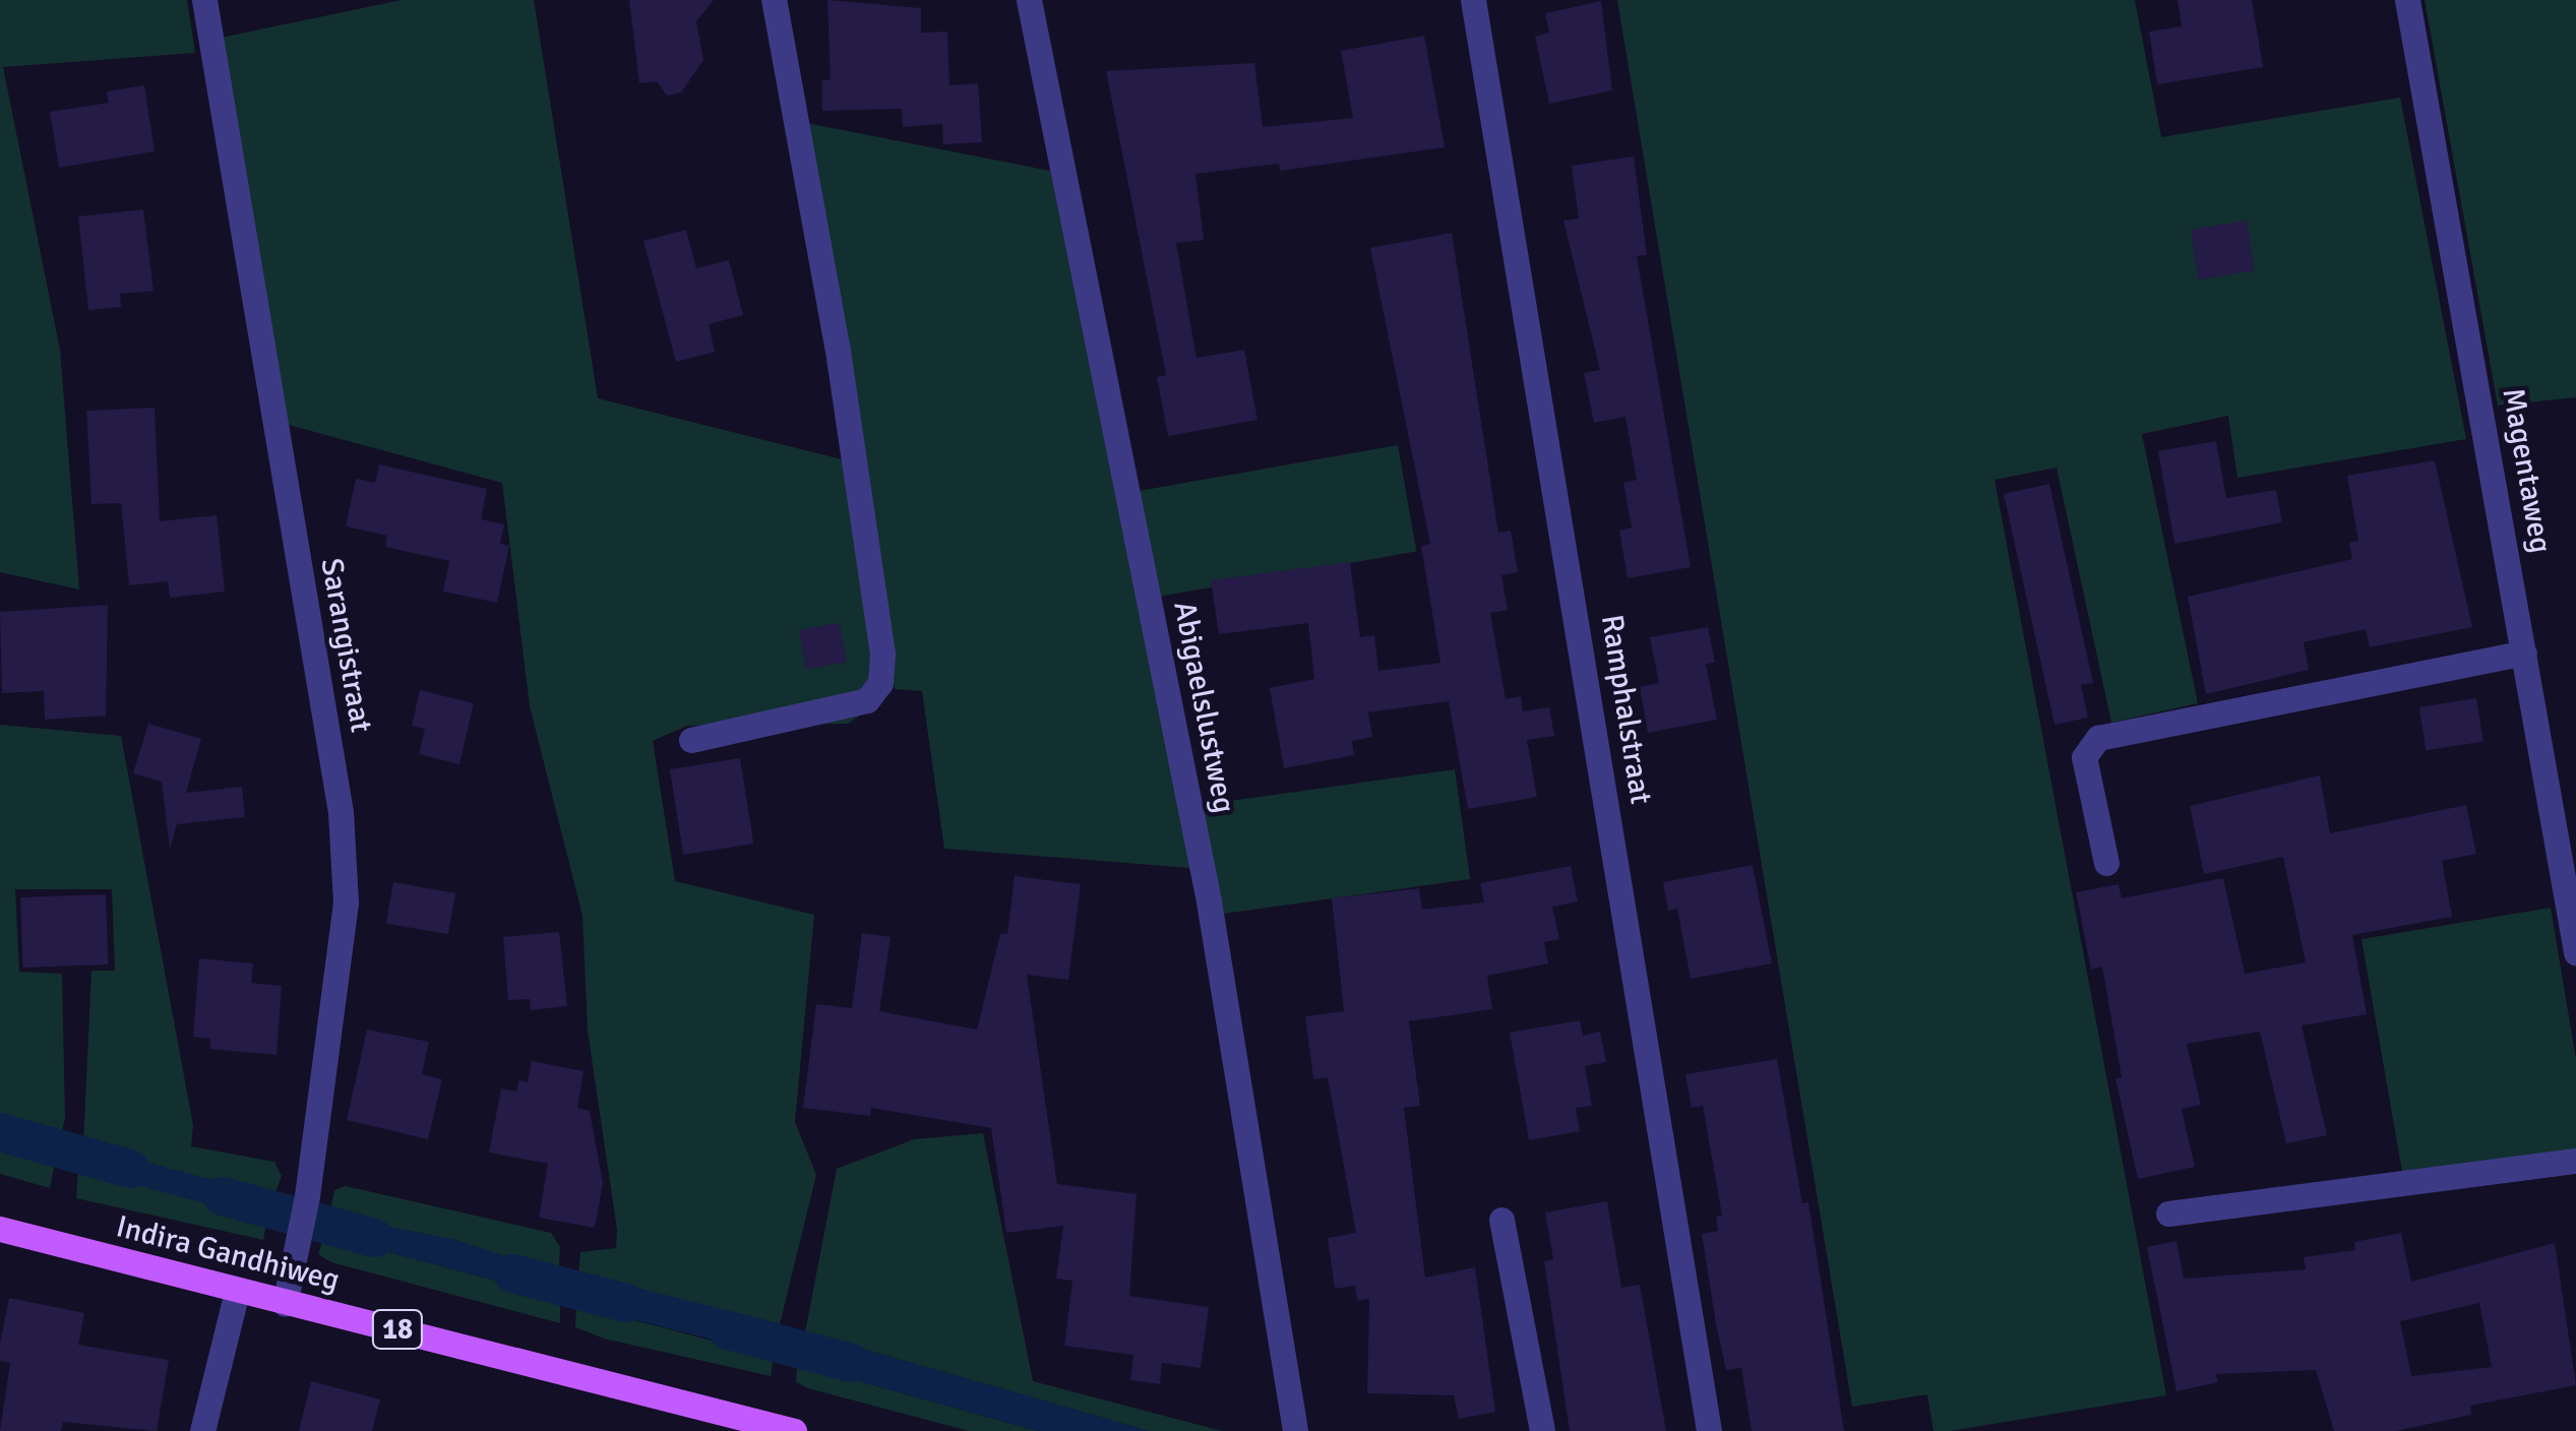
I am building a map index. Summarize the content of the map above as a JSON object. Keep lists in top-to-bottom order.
{
  "streets": {
    "main road": ["Indira Gandhiweg", "18"],
    "street": [
      "Magentaweg",
      "Sarangistraat",
      "Abigaelslustweg",
      "Ramphalstraat"
    ]
  },
  "crossings": [
    ["Sarangistraat", "Indira Gandhiweg"]
  ]
}
